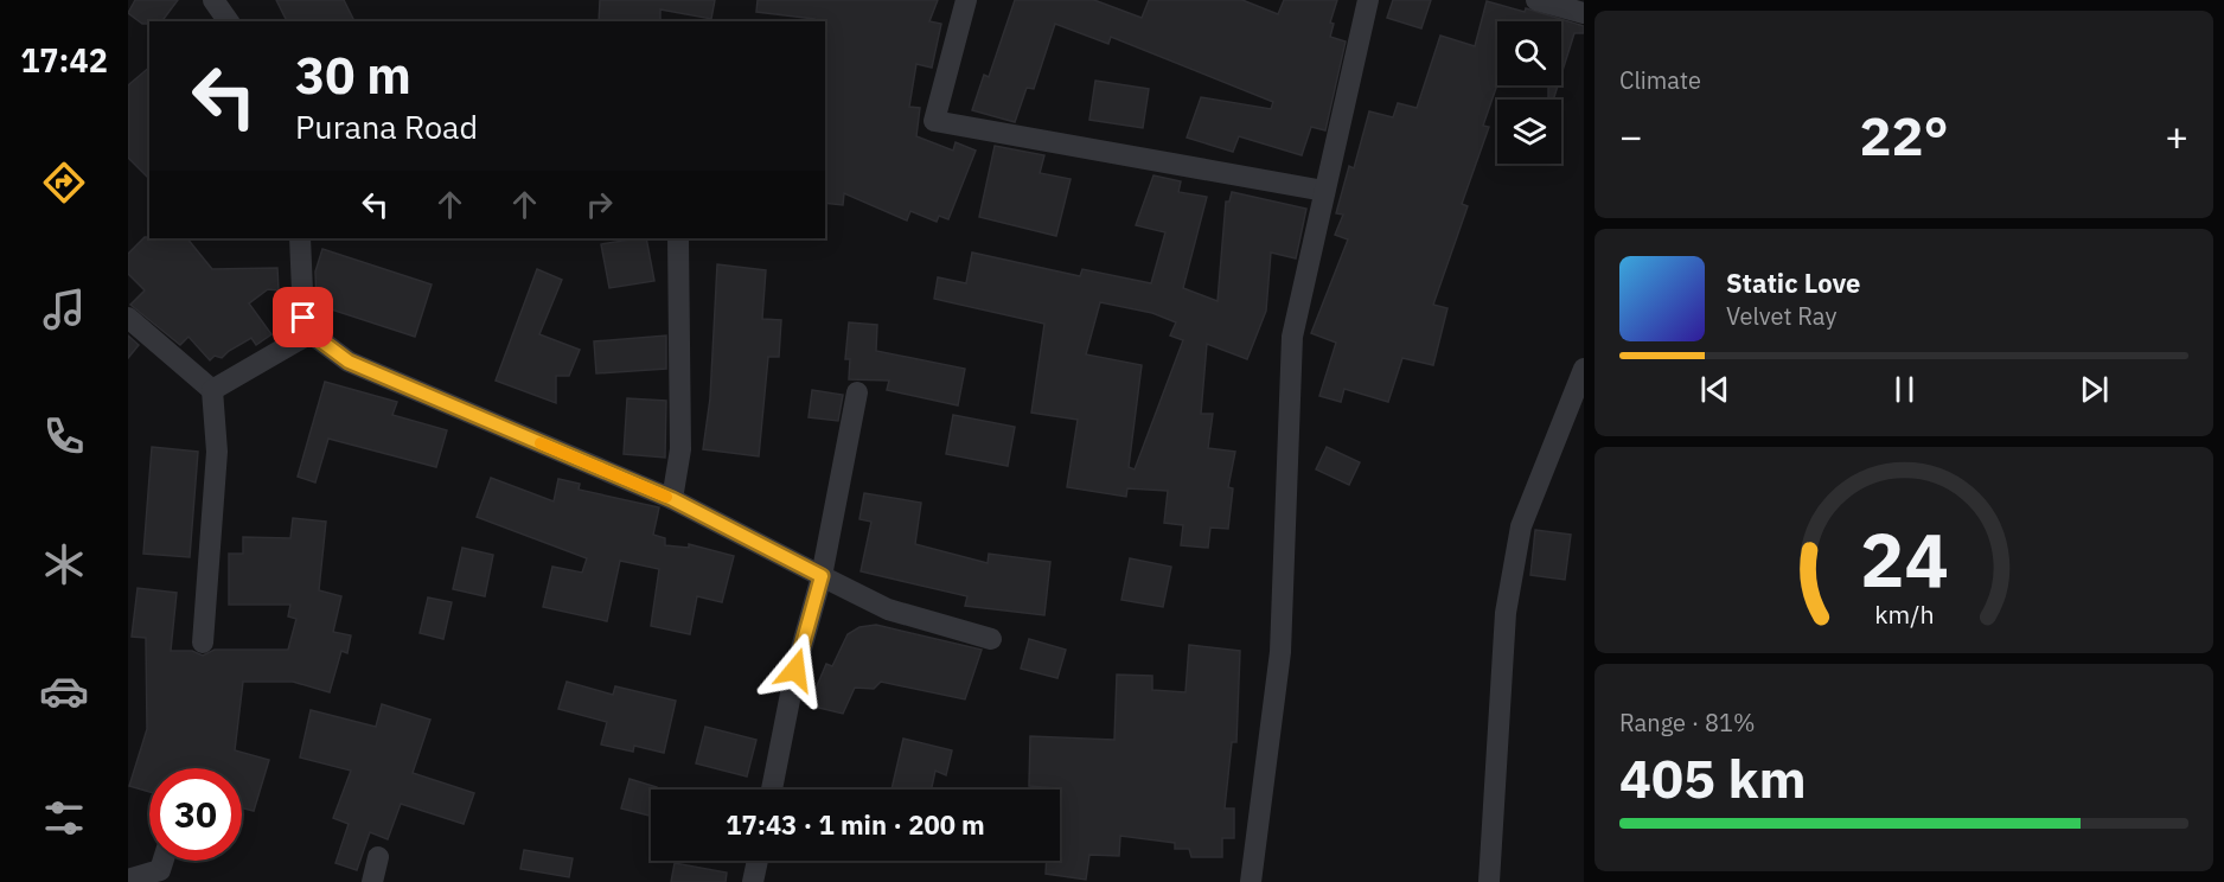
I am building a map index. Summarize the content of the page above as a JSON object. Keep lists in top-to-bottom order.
{
  "page": {
    "tabs": "17:42",
    "tile": [
      "Climate",
      ["Range · 81%", "405 km"]
    ],
    "turn": ["30 m", "Purana Road"],
    "heat": ["−", "22°", "+"],
    "song": ["Static Love", "Velvet Ray"],
    "limit": "30",
    "trip": "17:43 · 1 min · 200 m",
    "gauge": ["24", "km/h"]
  }
}
